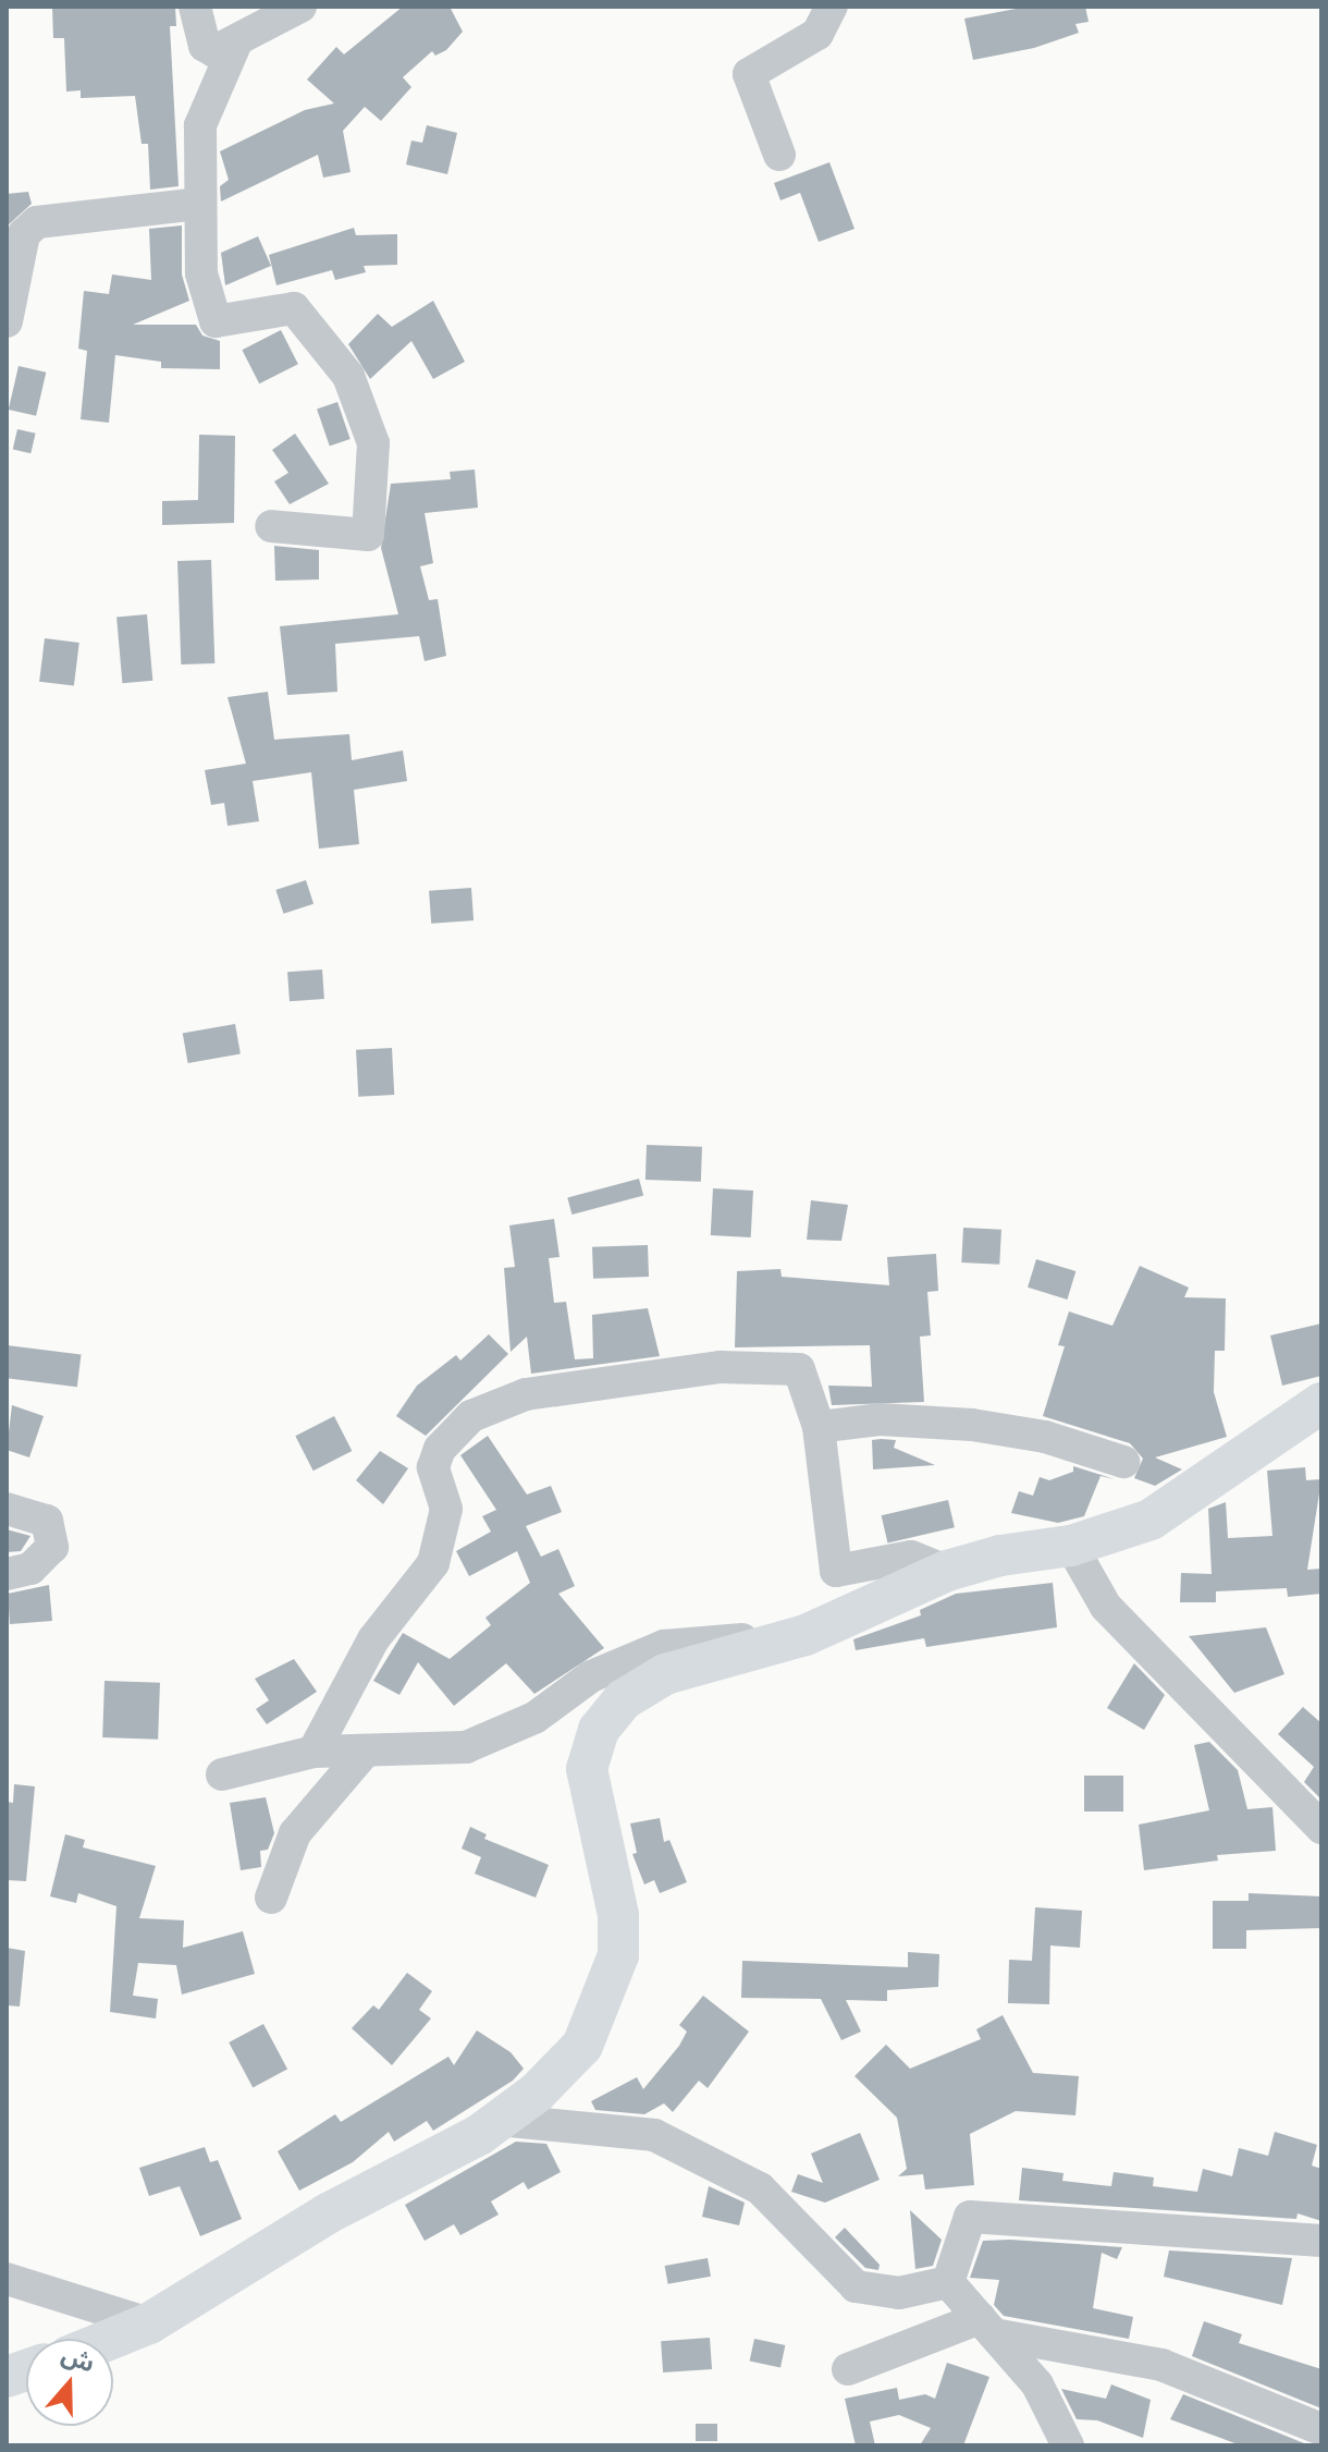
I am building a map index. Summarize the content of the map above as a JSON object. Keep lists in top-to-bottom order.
{
  "north": "top"
}
